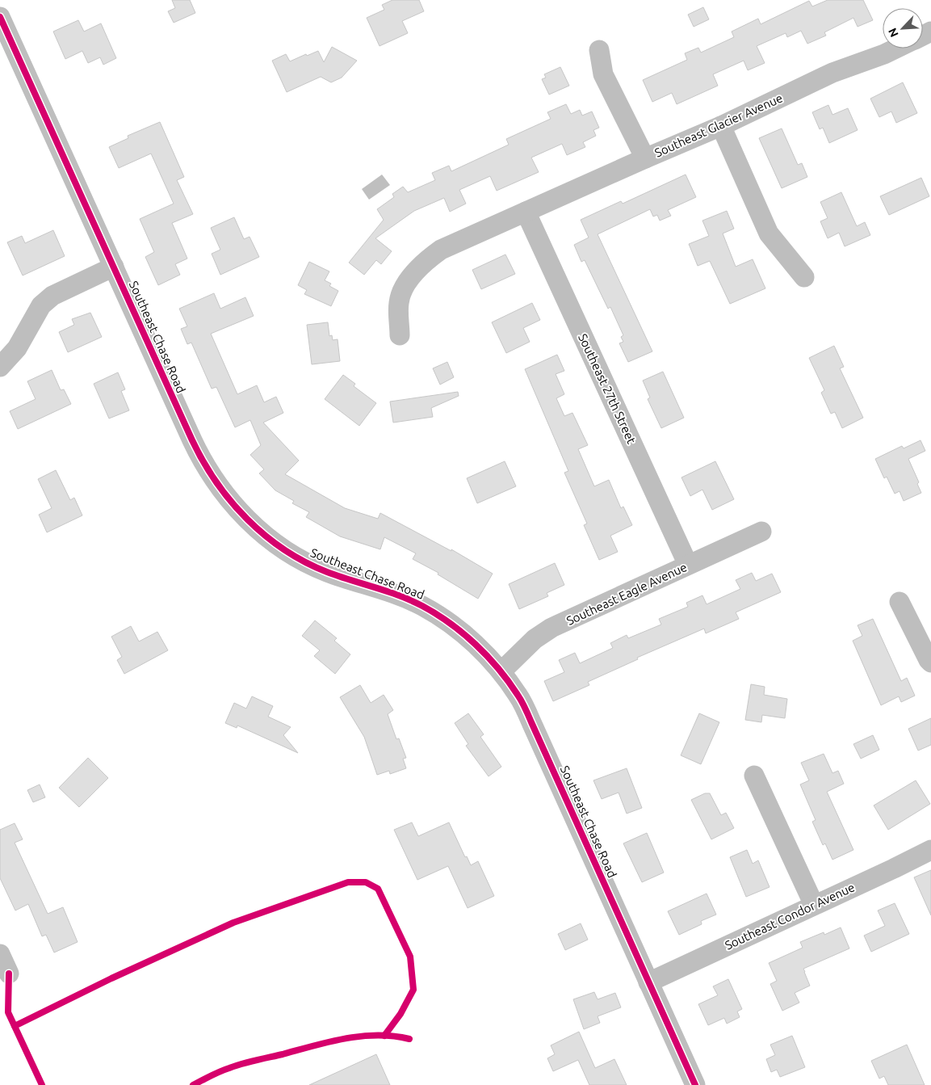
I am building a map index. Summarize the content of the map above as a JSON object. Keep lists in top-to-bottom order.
{
  "streets": {
    "street": [
      "Southeast Glacier Avenue",
      "Southeast Chase Road",
      "Southeast 27th Street",
      "Southeast Eagle Avenue",
      "Southeast Condor Avenue"
    ]
  },
  "crossings": [
    ["Southeast Glacier Avenue", "Southeast 27th Street"],
    ["Southeast Chase Road", "Southeast Eagle Avenue"],
    ["Southeast Chase Road", "Southeast Condor Avenue"],
    ["Southeast 27th Street", "Southeast Eagle Avenue"]
  ],
  "north": "bottom left"
}
